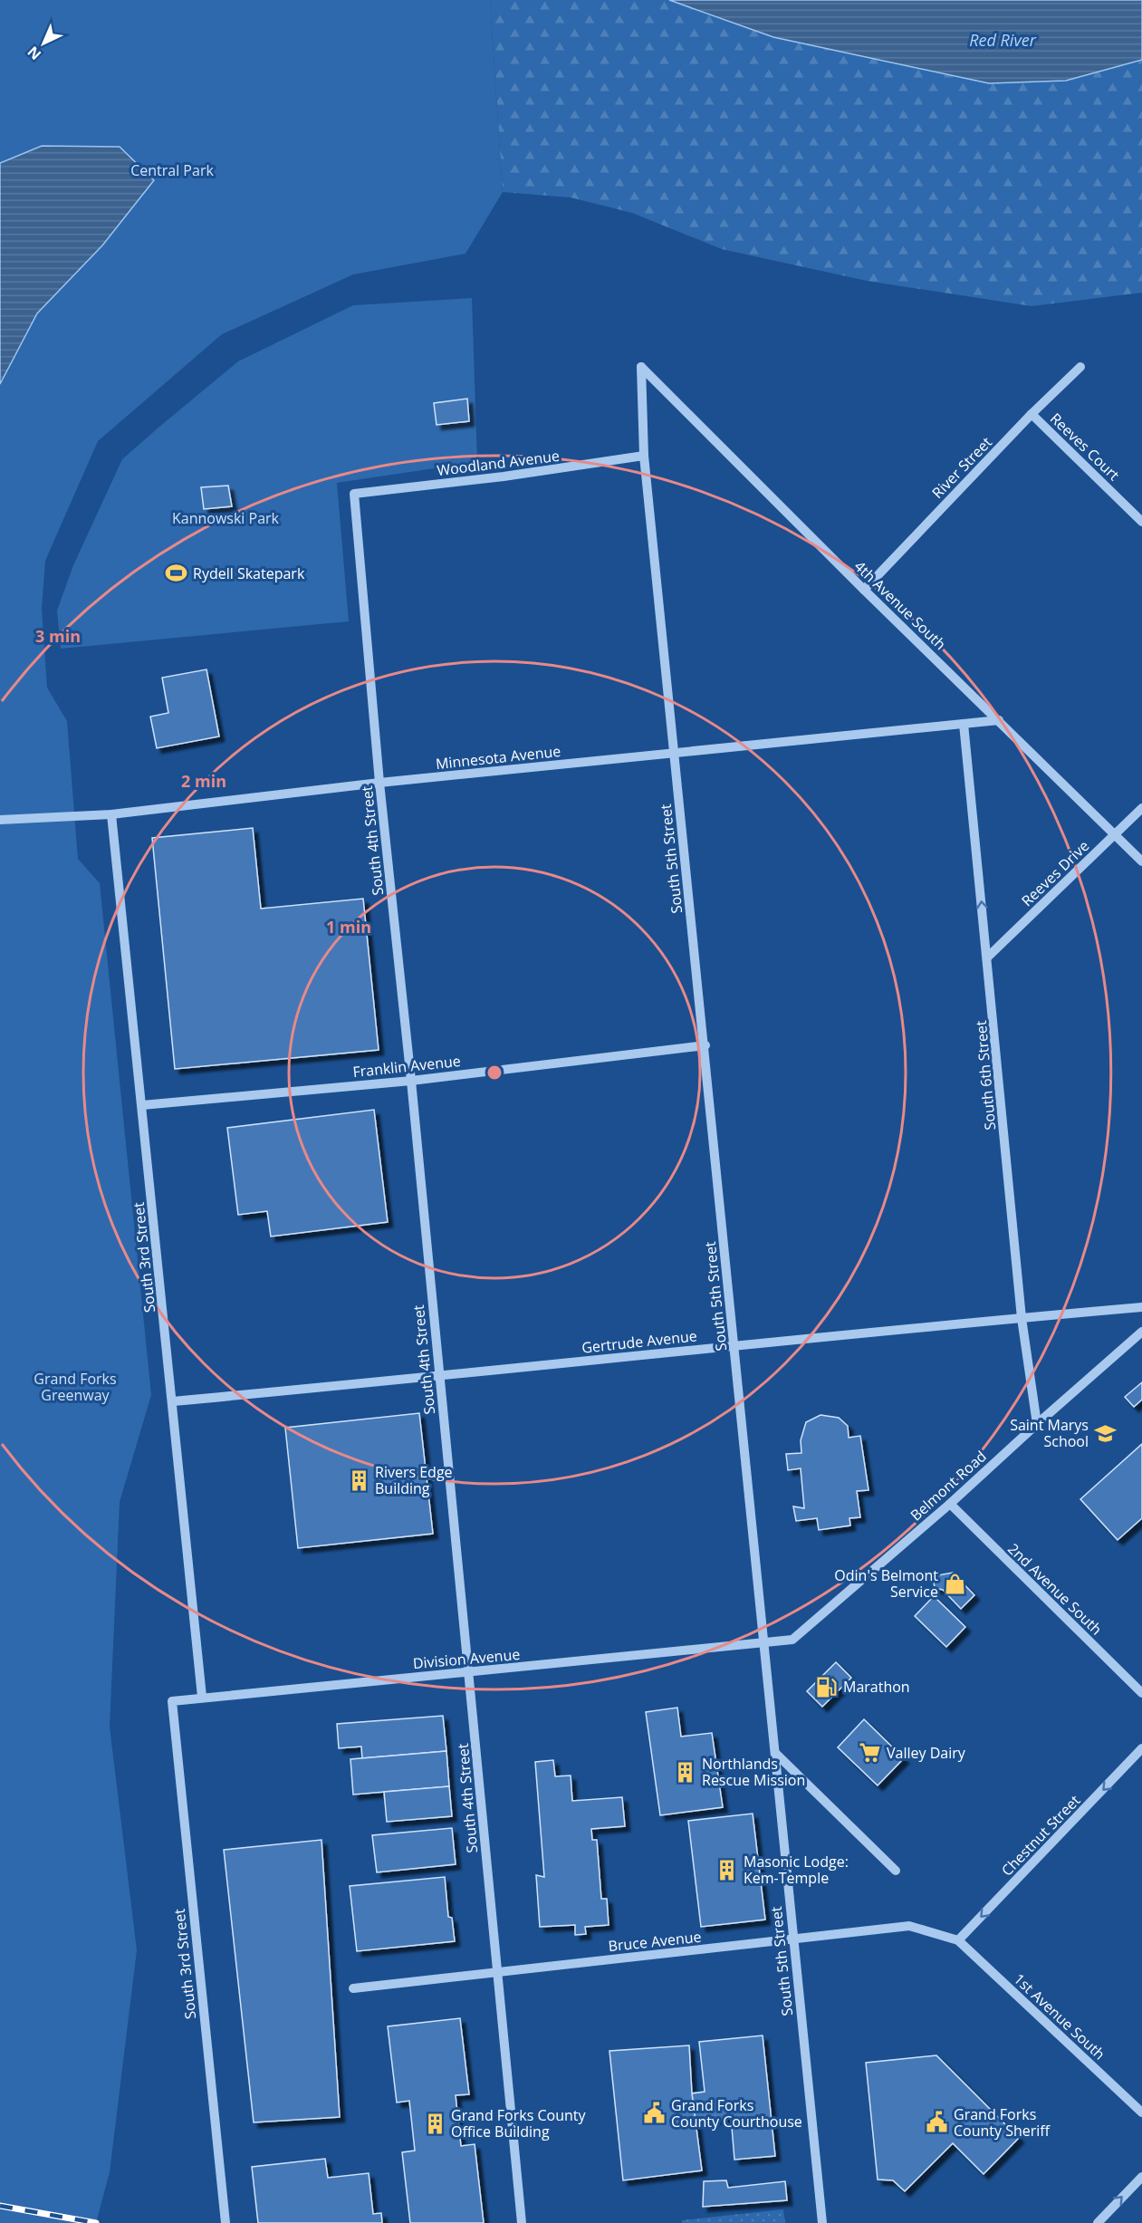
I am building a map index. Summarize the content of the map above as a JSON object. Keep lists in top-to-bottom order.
{
  "streets": {
    "street": [
      "Reeves Court",
      "Woodland Avenue",
      "River Street",
      "4th Avenue South",
      "Minnesota Avenue",
      "South 4th Street",
      "South 5th Street",
      "Reeves Drive",
      "Franklin Avenue",
      "South 6th Street",
      "South 3rd Street",
      "Gertrude Avenue",
      "Belmont Road",
      "2nd Avenue South",
      "Division Avenue",
      "Chestnut Street",
      "Bruce Avenue",
      "1st Avenue South"
    ]
  },
  "crossings": [
    ["Reeves Court", "River Street"],
    ["Woodland Avenue", "South 4th Street"],
    ["Woodland Avenue", "South 5th Street"],
    ["River Street", "4th Avenue South"],
    ["4th Avenue South", "Minnesota Avenue"],
    ["4th Avenue South", "South 5th Street"],
    ["4th Avenue South", "Reeves Drive"],
    ["Minnesota Avenue", "South 4th Street"],
    ["Minnesota Avenue", "South 5th Street"],
    ["Minnesota Avenue", "South 6th Street"],
    ["Minnesota Avenue", "South 3rd Street"],
    ["South 4th Street", "Franklin Avenue"],
    ["South 4th Street", "Gertrude Avenue"],
    ["South 4th Street", "Division Avenue"],
    ["South 4th Street", "Bruce Avenue"],
    ["South 5th Street", "Franklin Avenue"],
    ["South 5th Street", "Gertrude Avenue"],
    ["South 5th Street", "Belmont Road"],
    ["South 5th Street", "Division Avenue"],
    ["South 5th Street", "Bruce Avenue"],
    ["Reeves Drive", "South 6th Street"],
    ["Franklin Avenue", "South 3rd Street"],
    ["South 6th Street", "Gertrude Avenue"],
    ["South 6th Street", "Belmont Road"],
    ["South 3rd Street", "Gertrude Avenue"],
    ["South 3rd Street", "Division Avenue"],
    ["Belmont Road", "2nd Avenue South"],
    ["Belmont Road", "Division Avenue"],
    ["Chestnut Street", "Bruce Avenue"],
    ["Chestnut Street", "1st Avenue South"],
    ["Bruce Avenue", "1st Avenue South"]
  ],
  "one_way": ["Chestnut Street"],
  "water": ["Red River"],
  "parks": ["Central Park", "Kannowski Park", "Grand Forks Greenway"],
  "places": {
    "sports": ["Rydell Skatepark"],
    "school or university": ["Saint Marys School"],
    "building": [
      "Rivers Edge Building",
      "Northlands Rescue Mission",
      "Masonic Lodge: Kem-Temple",
      "Grand Forks County Office Building"
    ],
    "shop": ["Odin's Belmont Service"],
    "fuel station": ["Marathon"],
    "supermarket": ["Valley Dairy"],
    "public building": ["Grand Forks County Courthouse", "Grand Forks County Sheriff"]
  },
  "north": "bottom left",
  "rings": ["3 min", "2 min", "1 min"]
}
